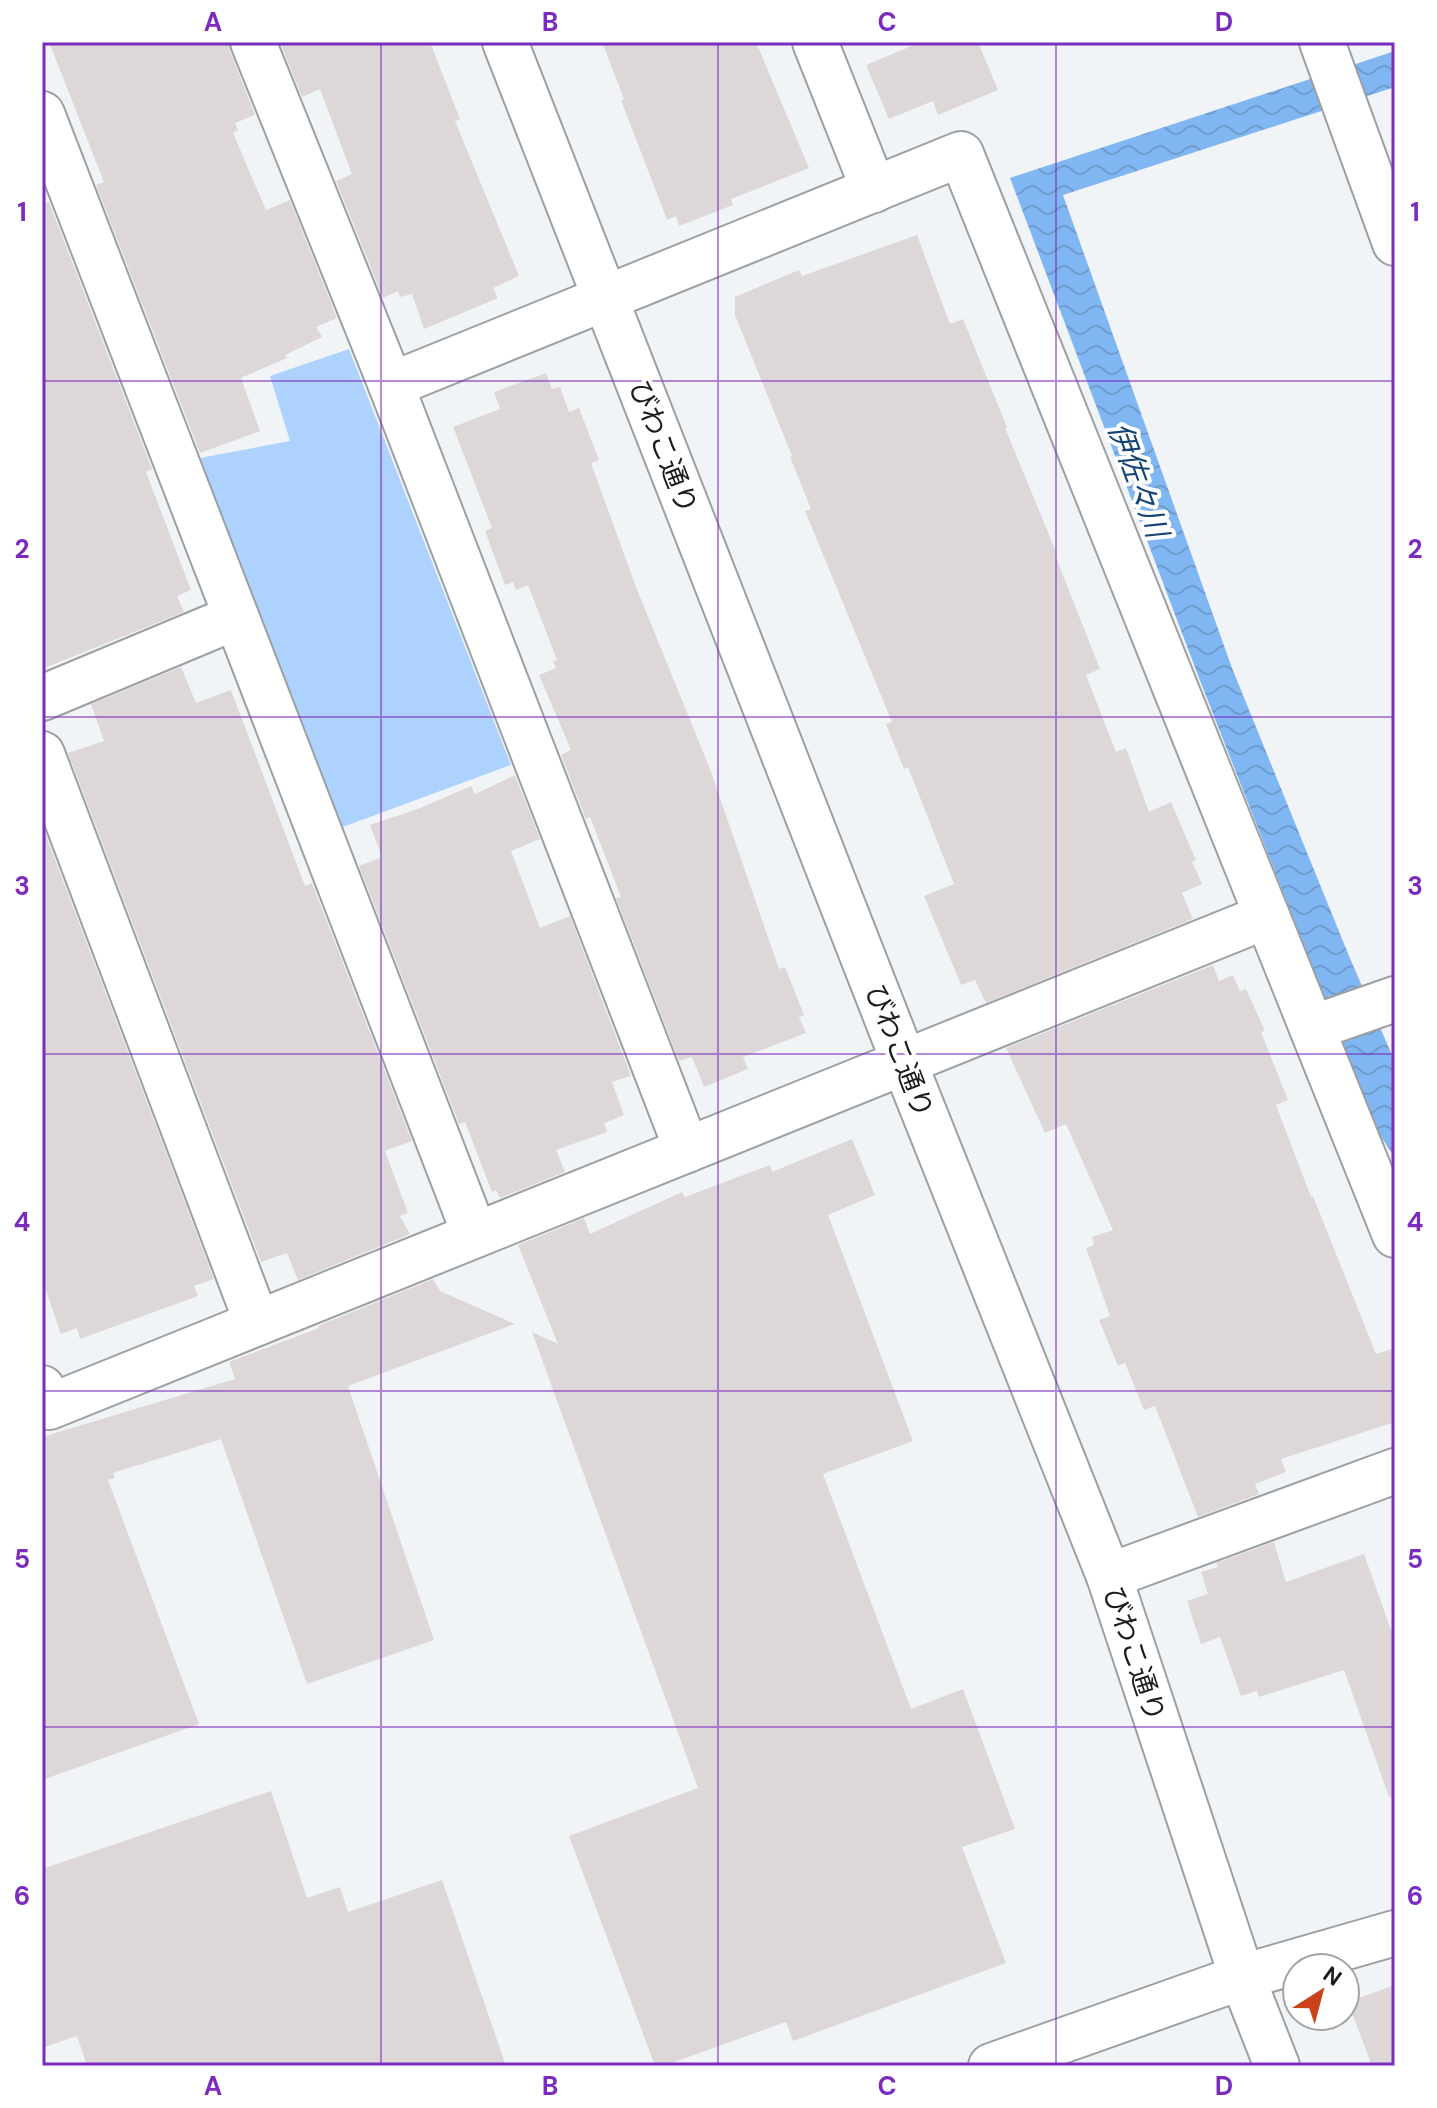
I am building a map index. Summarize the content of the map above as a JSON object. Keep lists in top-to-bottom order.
{
  "streets": {
    "street": ["びわこ通り"]
  },
  "water": ["伊佐々川"],
  "north": "top right",
  "grid": {
    "columns": [
      "A",
      "B",
      "C",
      "D"
    ],
    "rows": [
      "1",
      "2",
      "3",
      "4",
      "5",
      "6"
    ]
  }
}
